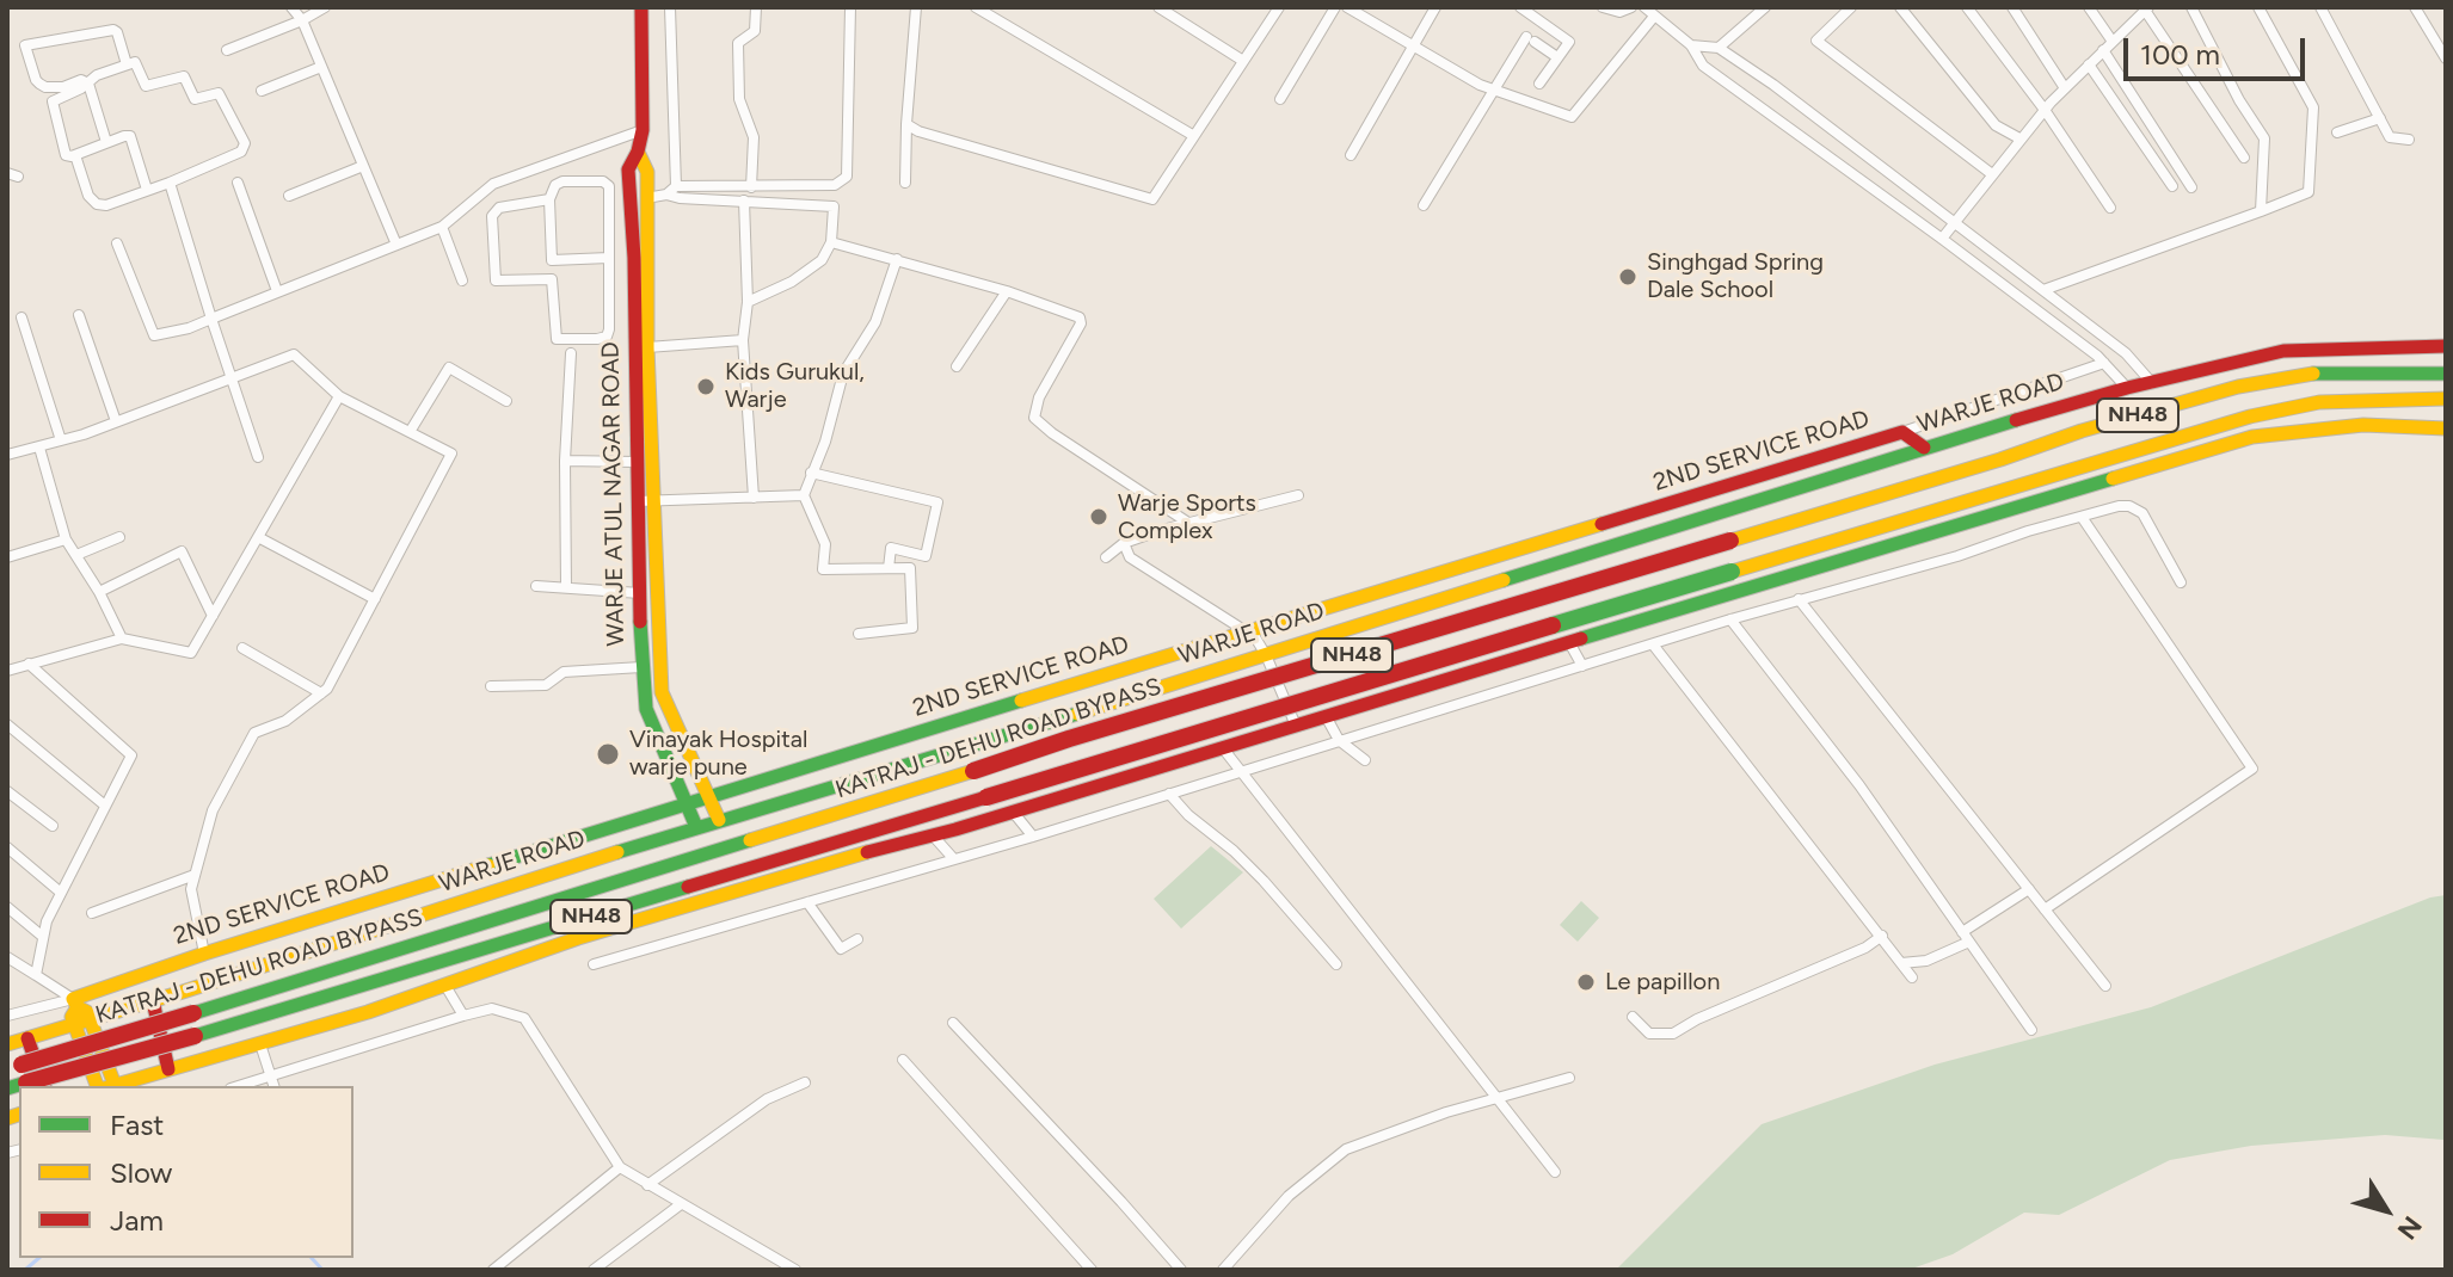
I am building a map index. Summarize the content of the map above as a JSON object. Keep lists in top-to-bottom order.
{
  "streets": {
    "main road": [
      "WARJE ROAD",
      "NH48",
      "2ND SERVICE ROAD",
      "WARJE ATUL NAGAR ROAD",
      "KATRAJ - DEHU ROAD BYPASS"
    ]
  },
  "crossings": [
    ["WARJE ROAD", "2ND SERVICE ROAD"],
    ["WARJE ROAD", "WARJE ATUL NAGAR ROAD"],
    ["2ND SERVICE ROAD", "WARJE ATUL NAGAR ROAD"]
  ],
  "places": [
    "Singhgad Spring Dale School",
    "Kids Gurukul, Warje",
    "Warje Sports Complex",
    "Vinayak Hospital warje pune",
    "Le papillon"
  ],
  "legend": ["Fast", "Slow", "Jam"],
  "scale_bar": "100 m",
  "north": "bottom right"
}
